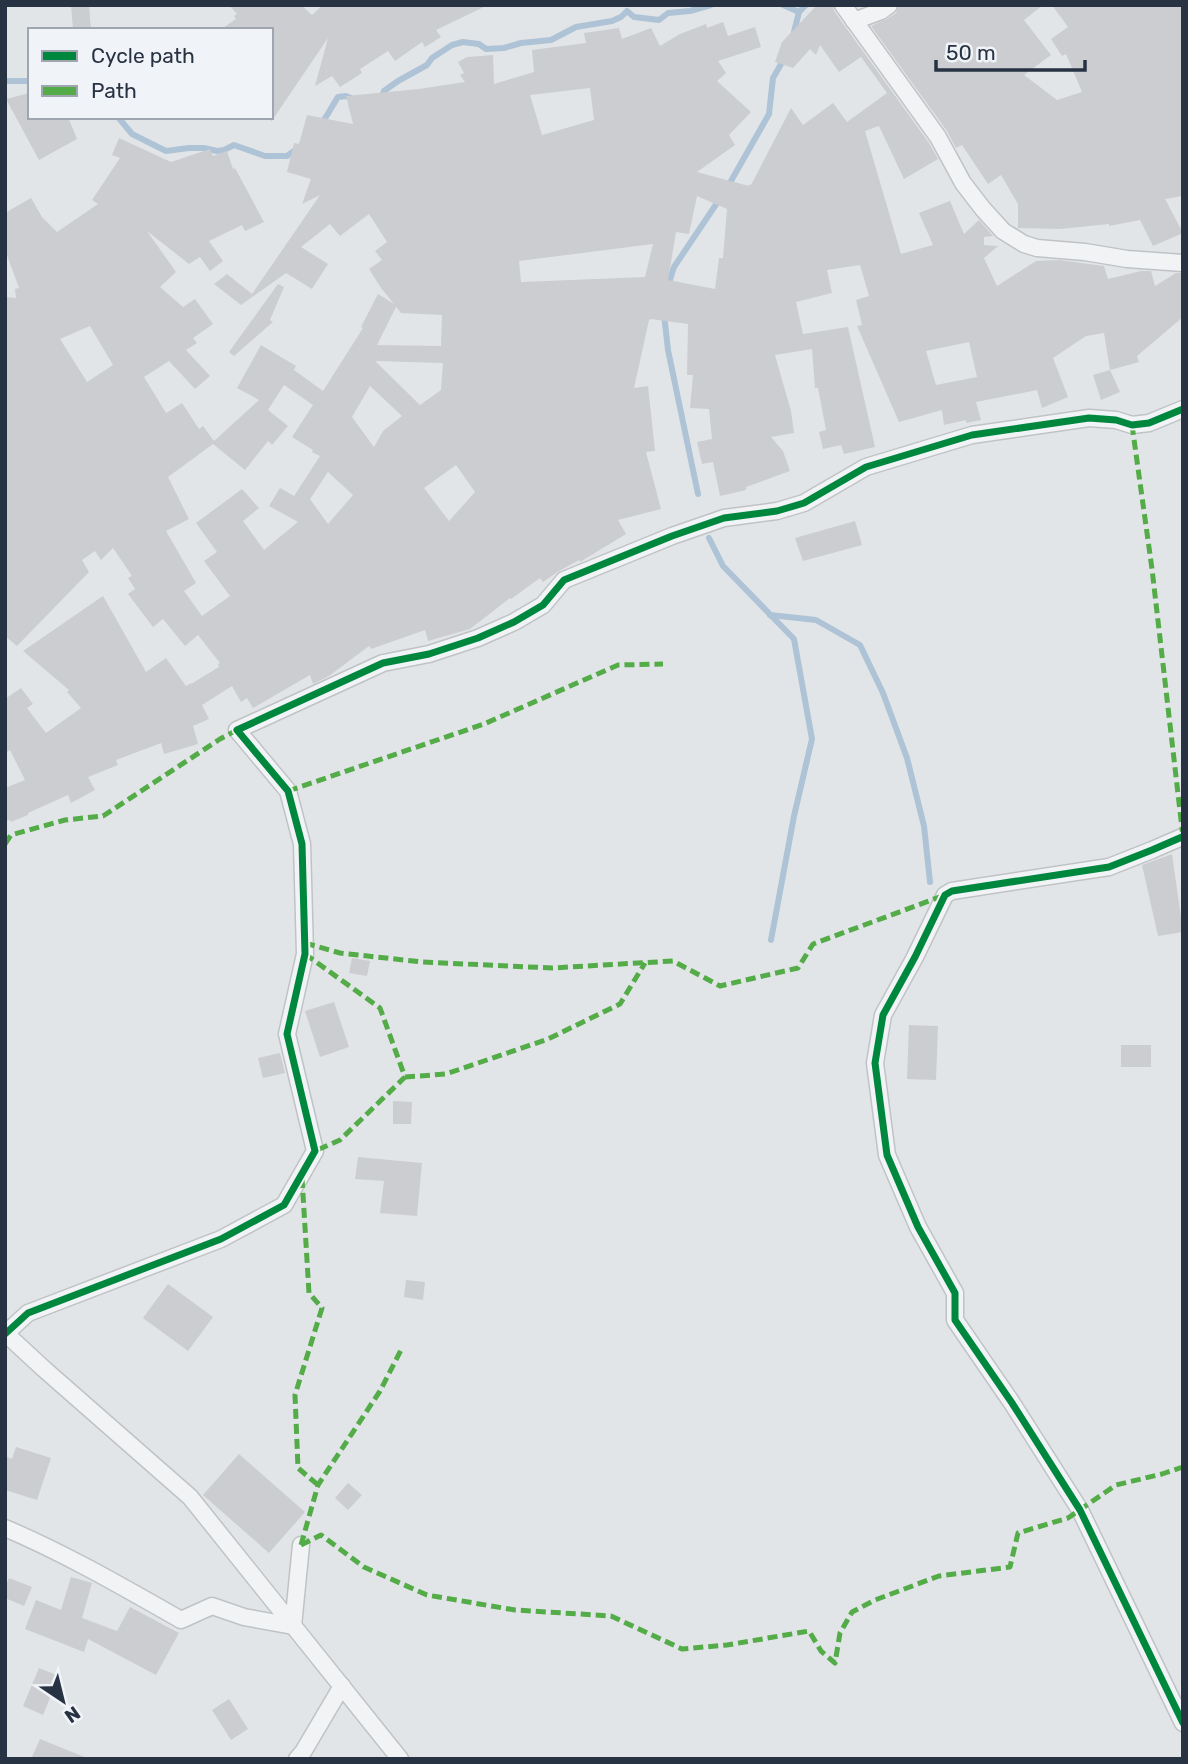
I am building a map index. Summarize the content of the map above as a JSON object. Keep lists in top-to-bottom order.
{
  "legend": ["Cycle path", "Path"],
  "scale_bar": "50 m",
  "north": "bottom right"
}
